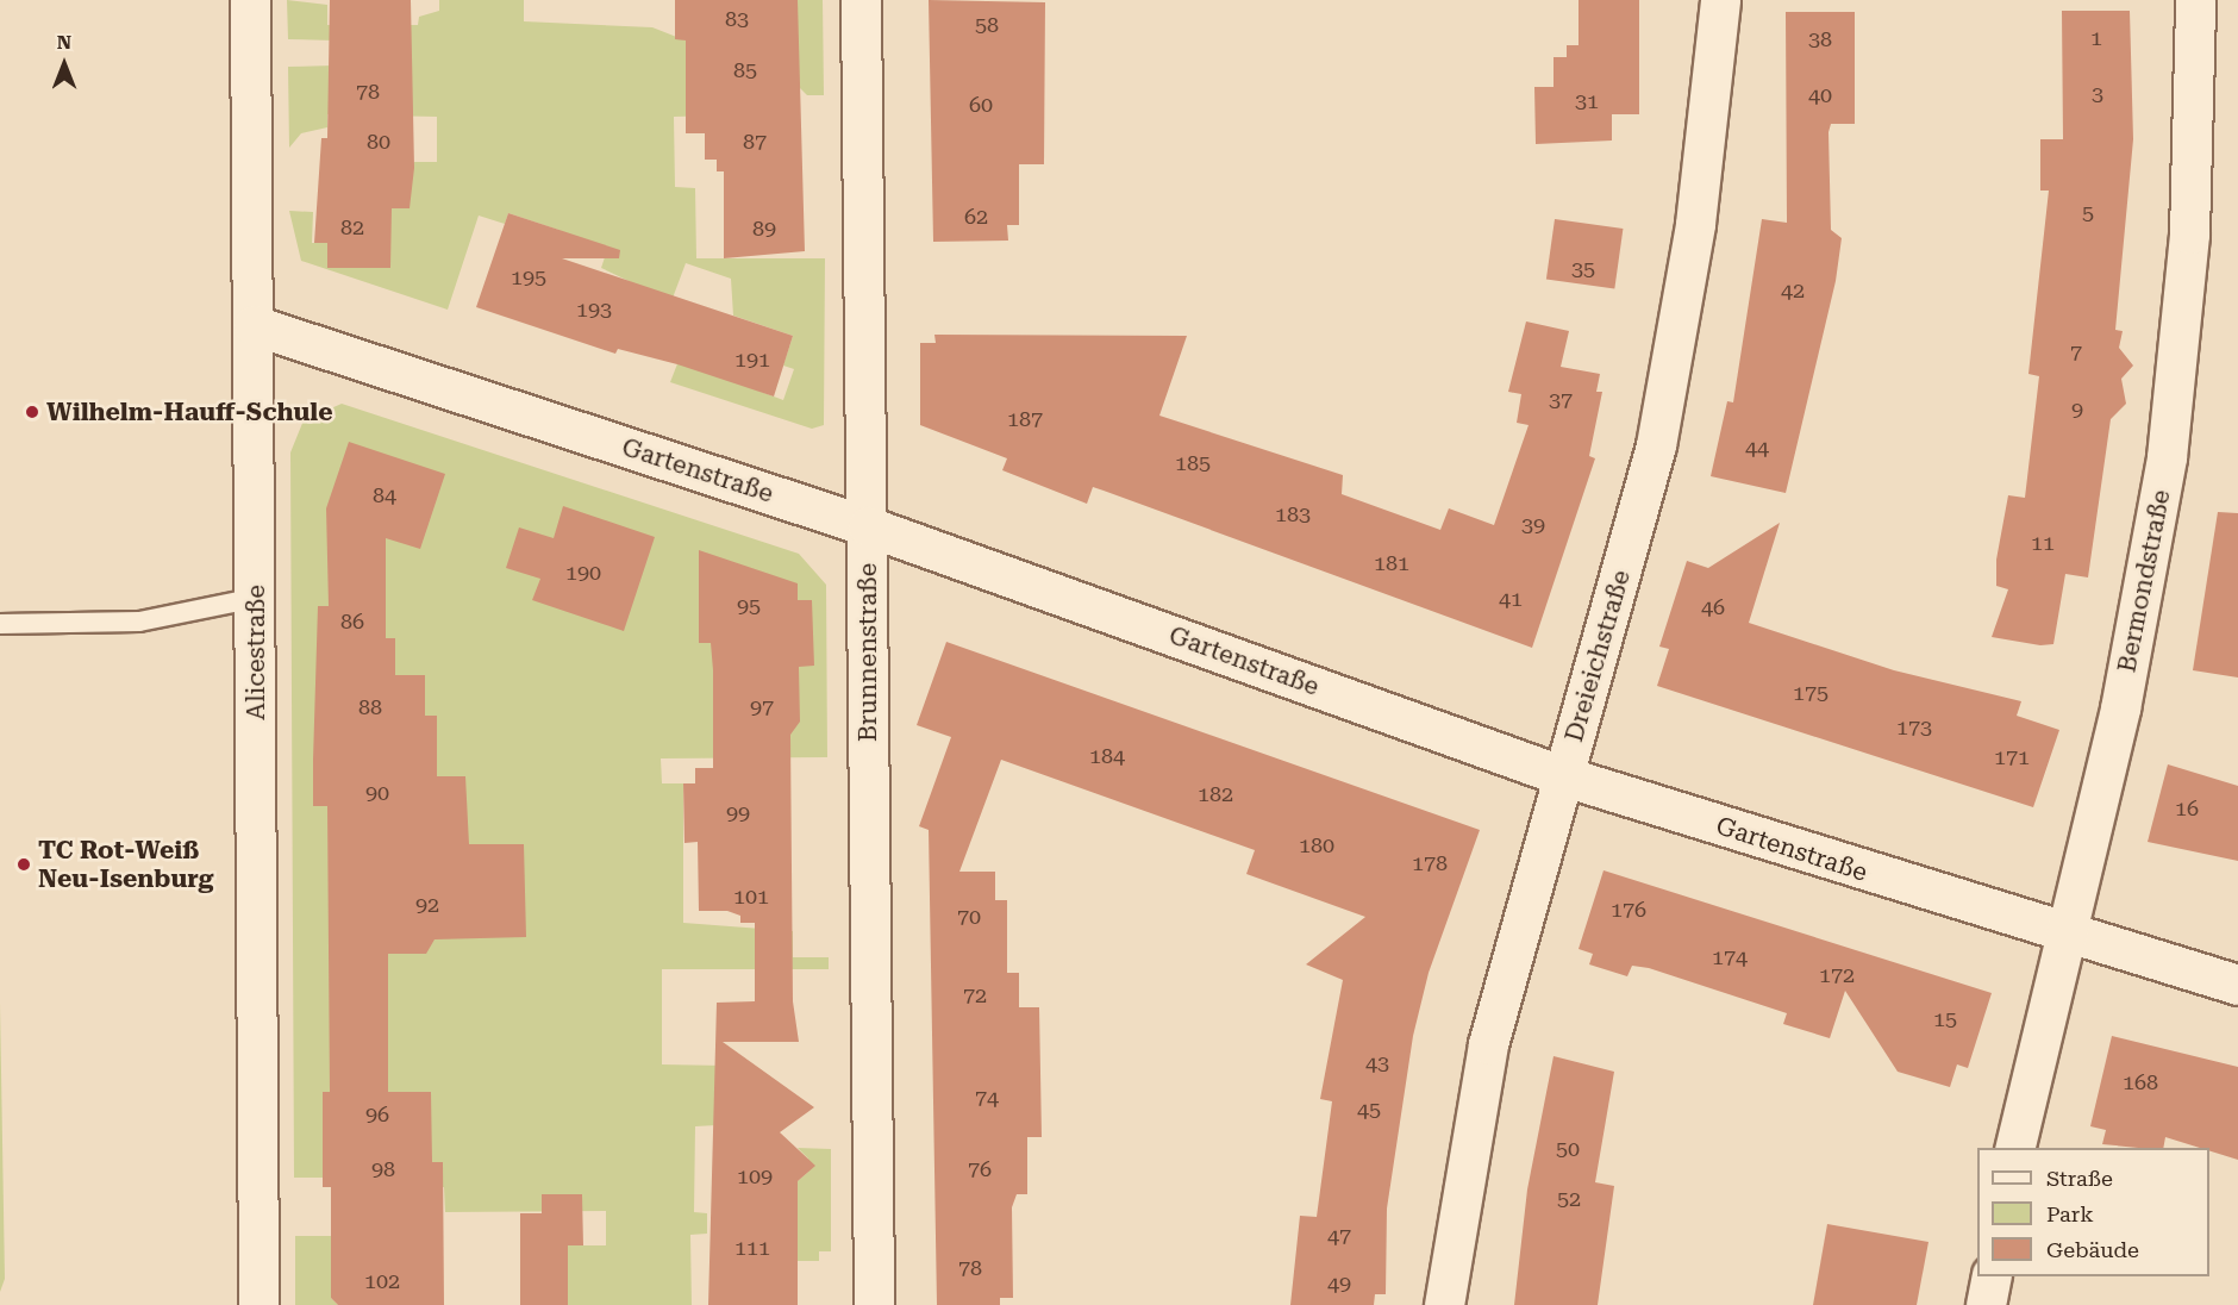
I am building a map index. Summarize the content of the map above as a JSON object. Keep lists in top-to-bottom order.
{
  "streets": {
    "street": [
      "Gartenstraße",
      "Bermondstraße",
      "Alicestraße",
      "Brunnenstraße",
      "Dreieichstraße"
    ]
  },
  "crossings": [
    ["Gartenstraße", "Bermondstraße"],
    ["Gartenstraße", "Alicestraße"],
    ["Gartenstraße", "Brunnenstraße"],
    ["Gartenstraße", "Dreieichstraße"]
  ],
  "places": ["Wilhelm-Hauff-Schule", "TC Rot-Weiß Neu-Isenburg"],
  "house_numbers": [
    "83",
    "58",
    "1",
    "38",
    "85",
    "78",
    "3",
    "40",
    "31",
    "60",
    "80",
    "87",
    "5",
    "62",
    "82",
    "89",
    "35",
    "195",
    "42",
    "193",
    "7",
    "191",
    "37",
    "9",
    "187",
    "44",
    "185",
    "84",
    "183",
    "39",
    "11",
    "181",
    "190",
    "41",
    "95",
    "46",
    "86",
    "175",
    "88",
    "97",
    "173",
    "184",
    "171",
    "90",
    "182",
    "16",
    "99",
    "180",
    "178",
    "101",
    "92",
    "176",
    "70",
    "174",
    "172",
    "72",
    "15",
    "43",
    "168",
    "74",
    "45",
    "96",
    "50",
    "98",
    "76",
    "109",
    "52",
    "47",
    "111",
    "78",
    "102",
    "49"
  ],
  "legend": ["Straße", "Park", "Gebäude"],
  "north": "top"
}
